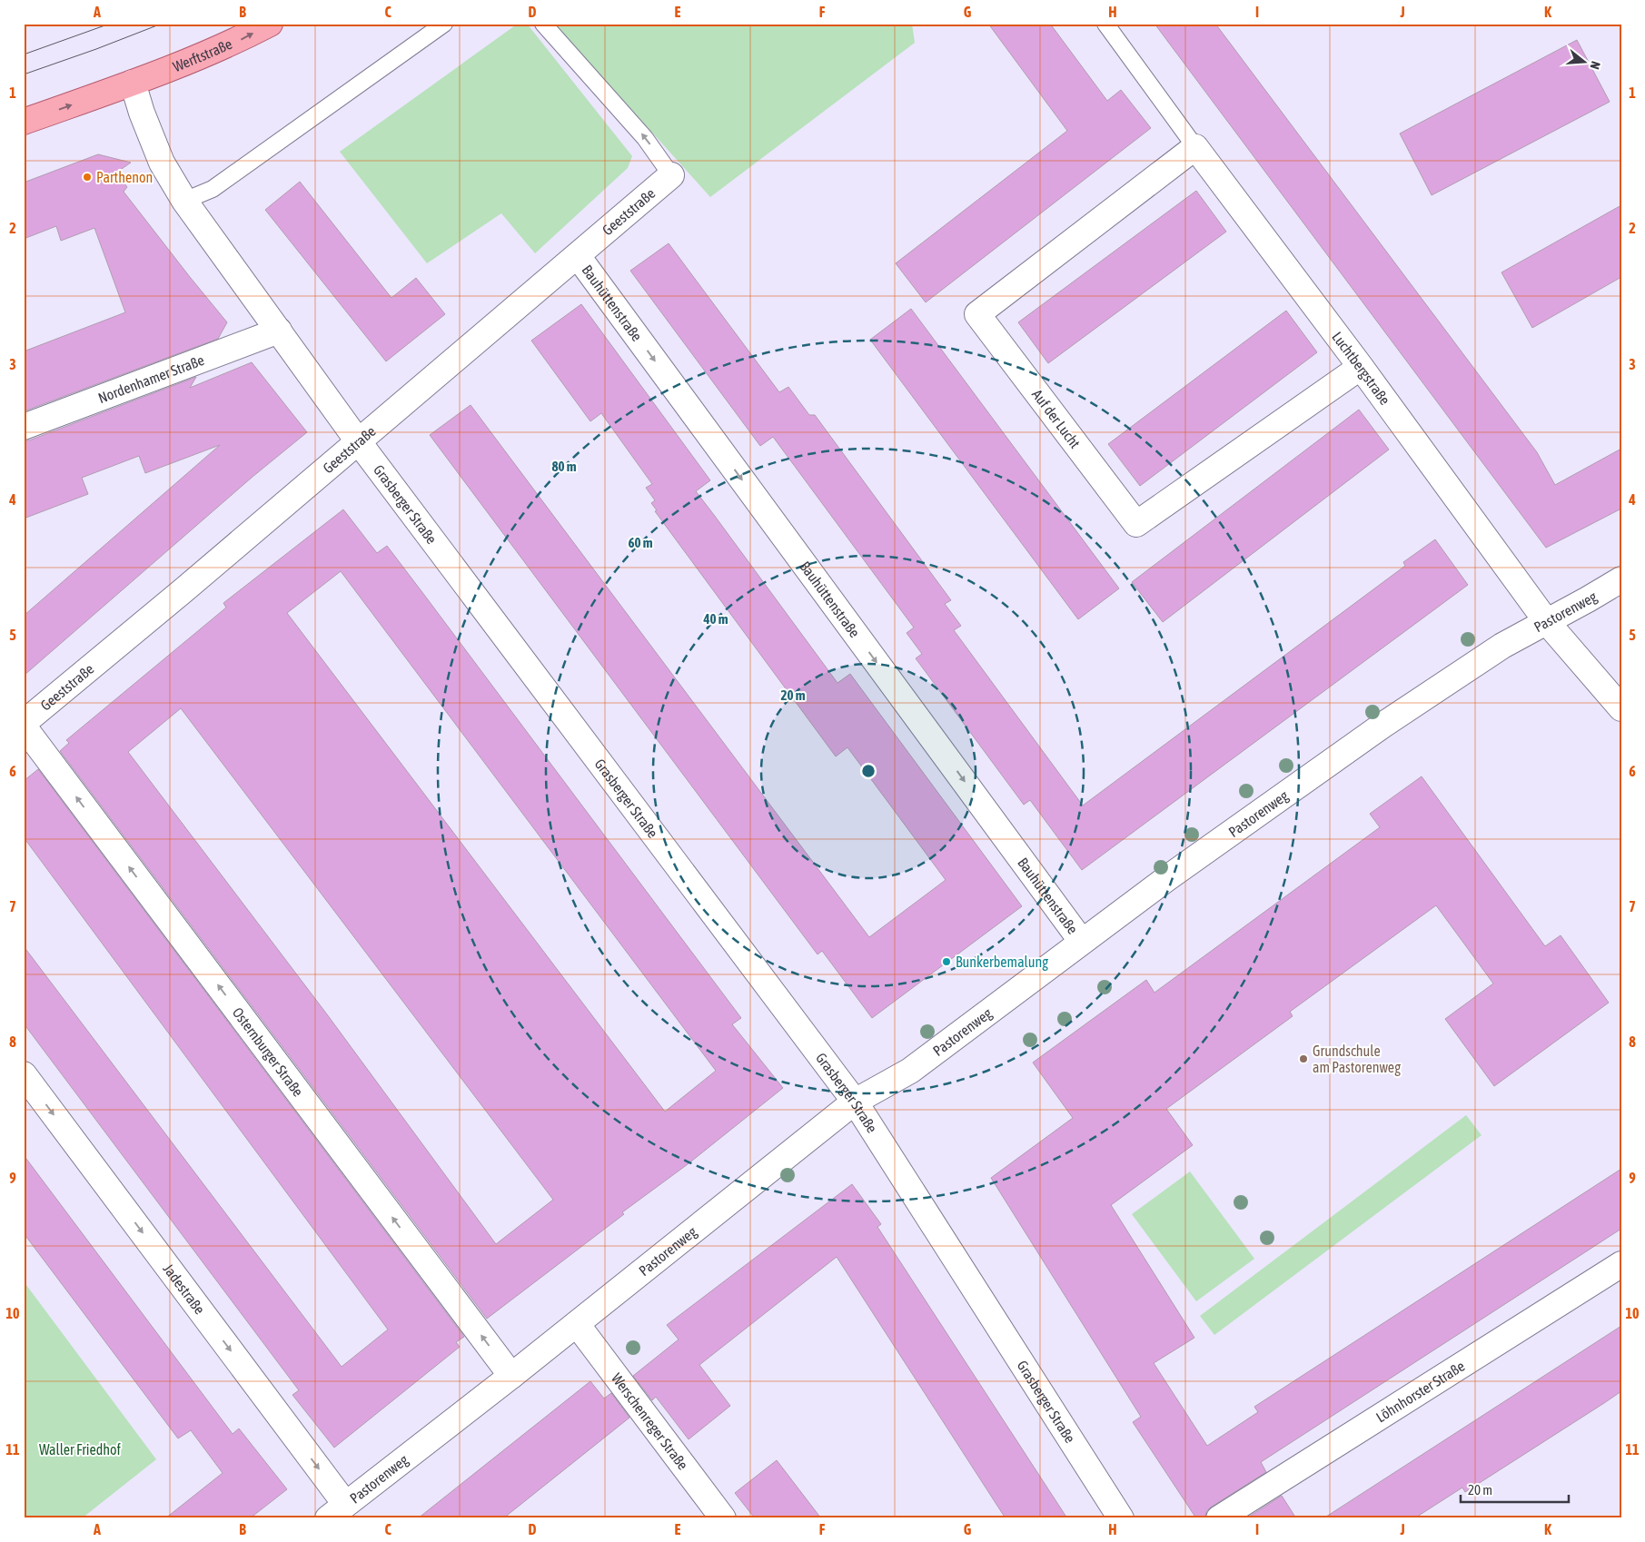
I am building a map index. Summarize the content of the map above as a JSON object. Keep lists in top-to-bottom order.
{
  "streets": {
    "main road": ["Werftstraße"],
    "street": [
      "Geeststraße",
      "Bauhüttenstraße",
      "Luchtbergstraße",
      "Nordenhamer Straße",
      "Auf der Lucht",
      "Grasberger Straße",
      "Pastorenweg",
      "Osternburger Straße",
      "Jadestraße",
      "Löhnhorster Straße",
      "Werschenreger Straße"
    ]
  },
  "crossings": [
    ["Werftstraße", "Grasberger Straße"],
    ["Geeststraße", "Bauhüttenstraße"],
    ["Geeststraße", "Grasberger Straße"],
    ["Bauhüttenstraße", "Pastorenweg"],
    ["Luchtbergstraße", "Auf der Lucht"],
    ["Luchtbergstraße", "Pastorenweg"],
    ["Nordenhamer Straße", "Grasberger Straße"],
    ["Grasberger Straße", "Pastorenweg"],
    ["Pastorenweg", "Osternburger Straße"],
    ["Pastorenweg", "Jadestraße"],
    ["Pastorenweg", "Werschenreger Straße"]
  ],
  "one_way": [
    "Werftstraße",
    "Bauhüttenstraße",
    "Osternburger Straße",
    "Jadestraße"
  ],
  "parks": ["Waller Friedhof"],
  "places": ["Parthenon", "Bunkerbemalung", "Grundschule am Pastorenweg"],
  "scale_bar": "20 m",
  "north": "right",
  "grid": {
    "columns": [
      "A",
      "B",
      "C",
      "D",
      "E",
      "F",
      "G",
      "H",
      "I",
      "J",
      "K"
    ],
    "rows": [
      "1",
      "2",
      "3",
      "4",
      "5",
      "6",
      "7",
      "8",
      "9",
      "10",
      "11"
    ]
  },
  "rings": [
    "80 m",
    "60 m",
    "40 m",
    "20 m"
  ]
}
